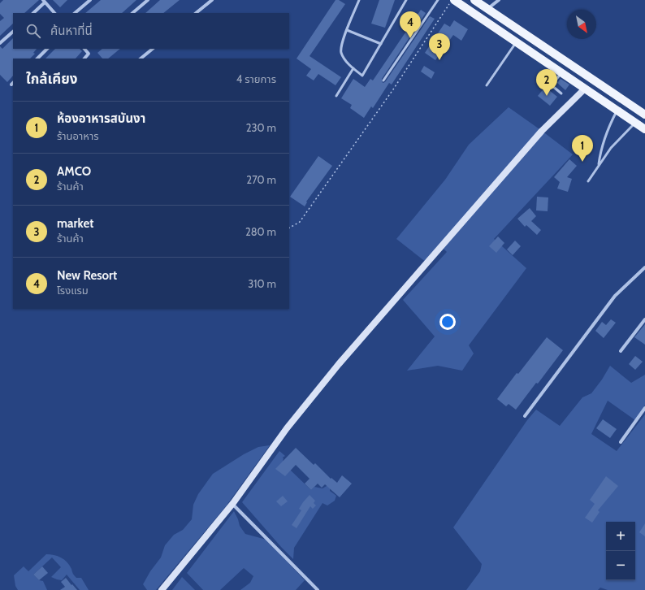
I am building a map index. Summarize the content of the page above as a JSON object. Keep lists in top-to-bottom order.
{
  "north": "bottom right",
  "page": {
    "pins": [
      "4",
      "3",
      "2",
      "1"
    ],
    "search": "ค้นหาที่นี่",
    "heading": ["ใกล้เคียง", "4 รายการ"],
    "list": [
      {
        "mark": "1",
        "name": "ห้องอาหารสบันงา",
        "note": "ร้านอาหาร",
        "value": "230 m"
      },
      {
        "mark": "2",
        "name": "AMCO",
        "note": "ร้านค้า",
        "value": "270 m"
      },
      {
        "mark": "3",
        "name": "market",
        "note": "ร้านค้า",
        "value": "280 m"
      },
      {
        "mark": "4",
        "name": "New Resort",
        "note": "โรงแรม",
        "value": "310 m"
      }
    ],
    "map_buttons": ["+", "−"]
  }
}
